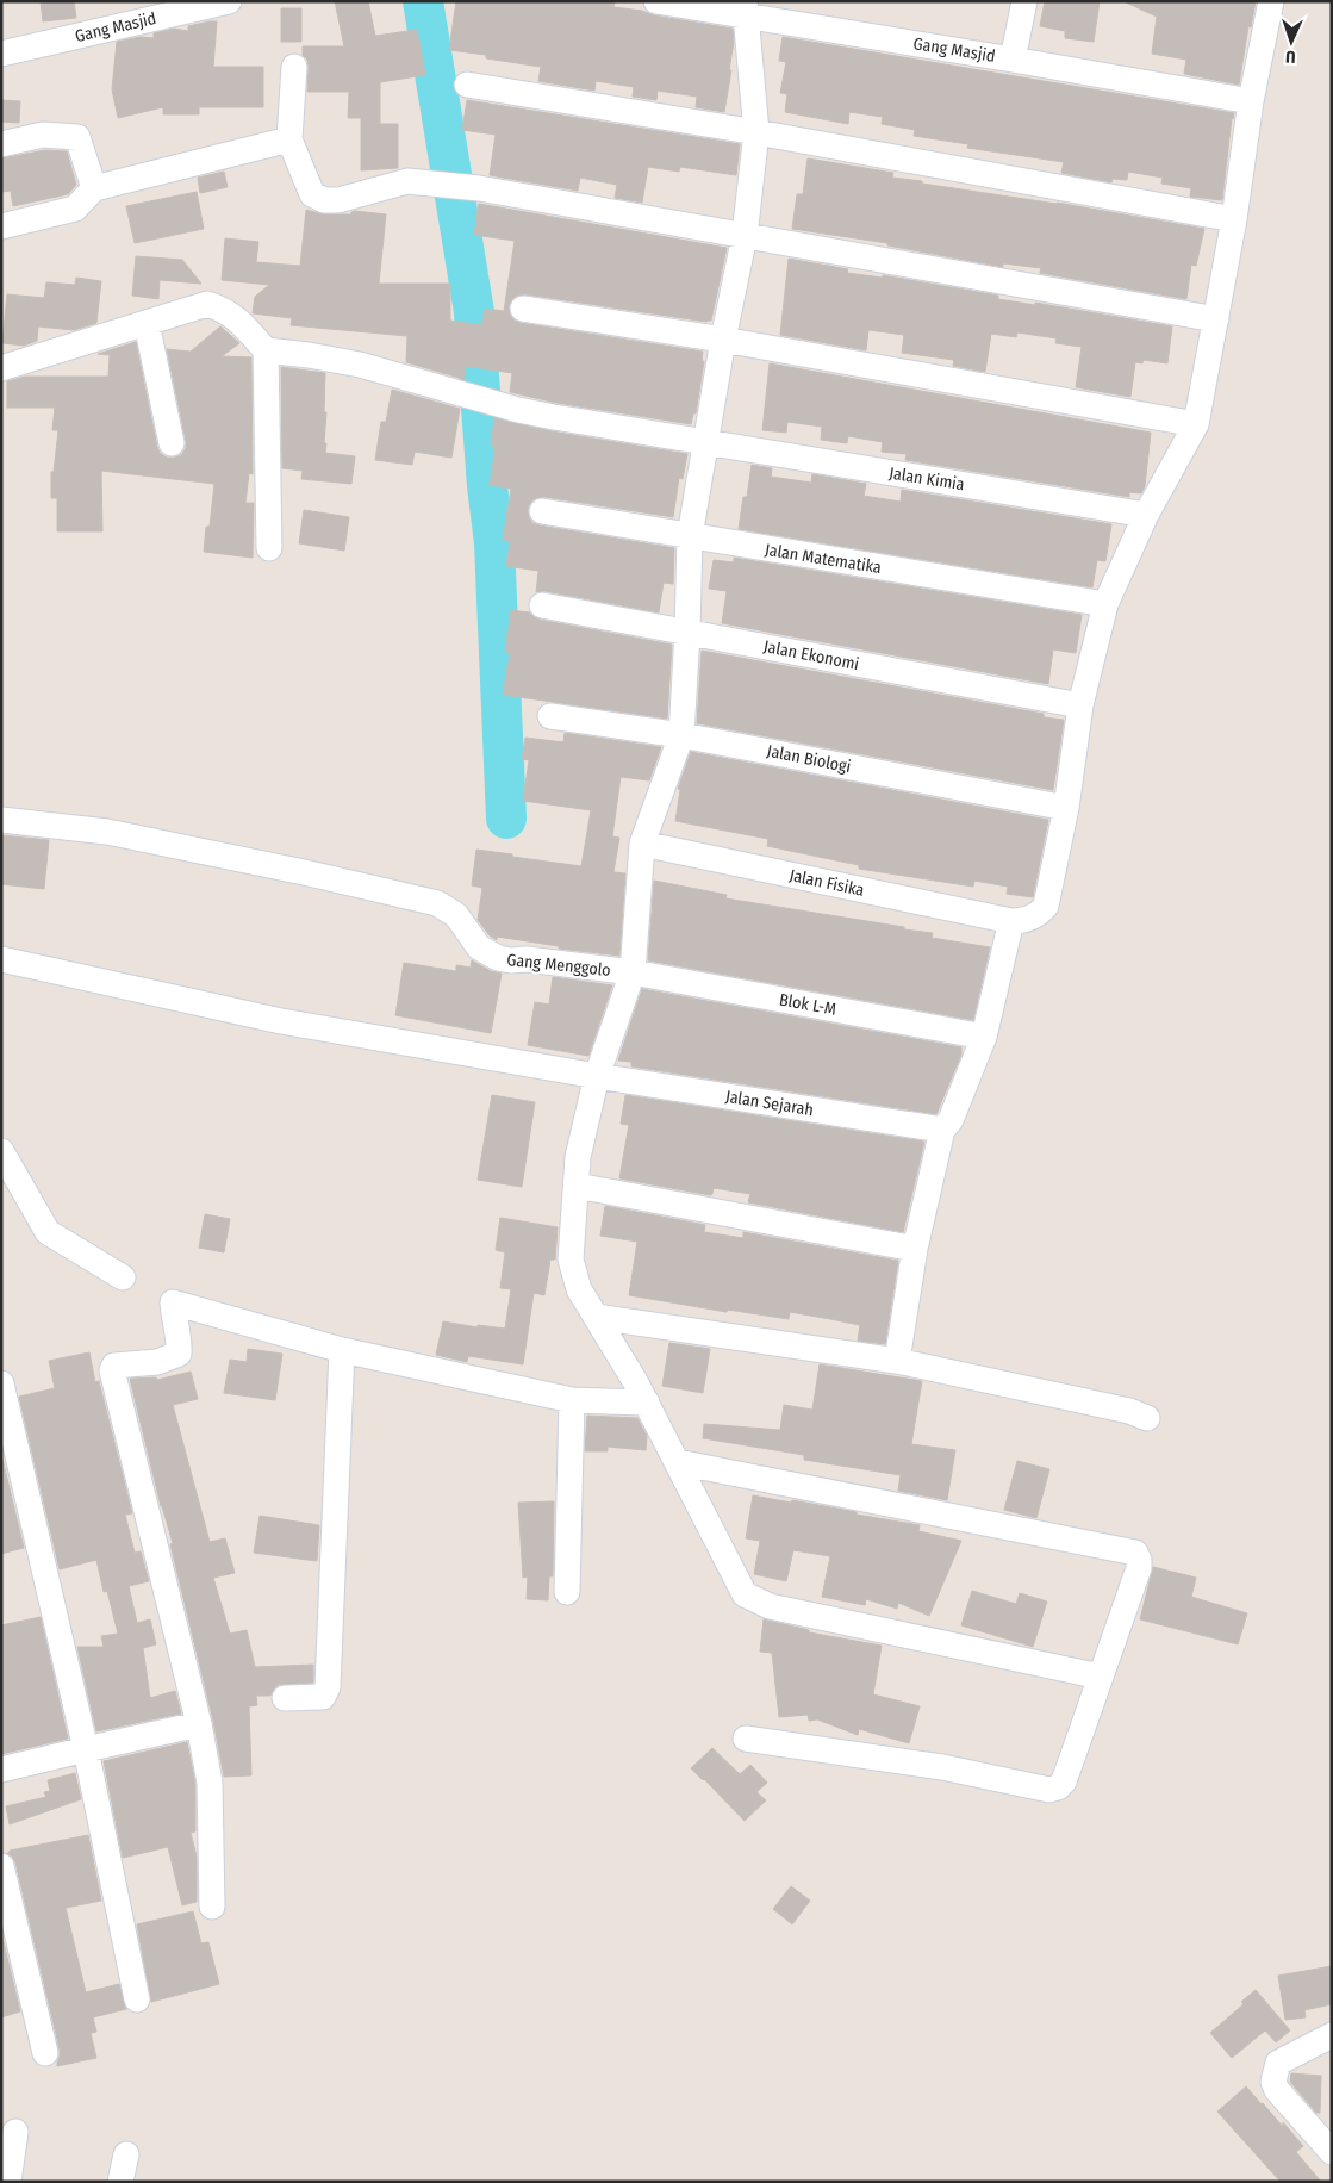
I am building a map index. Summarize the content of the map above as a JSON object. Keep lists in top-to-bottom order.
{
  "streets": {
    "street": [
      "Gang Masjid",
      "Jalan Kimia",
      "Jalan Matematika",
      "Jalan Ekonomi",
      "Jalan Biologi",
      "Jalan Fisika",
      "Gang Menggolo",
      "Blok L-M",
      "Jalan Sejarah"
    ]
  },
  "crossings": [
    ["Gang Menggolo", "Blok L-M"]
  ],
  "north": "bottom"
}
